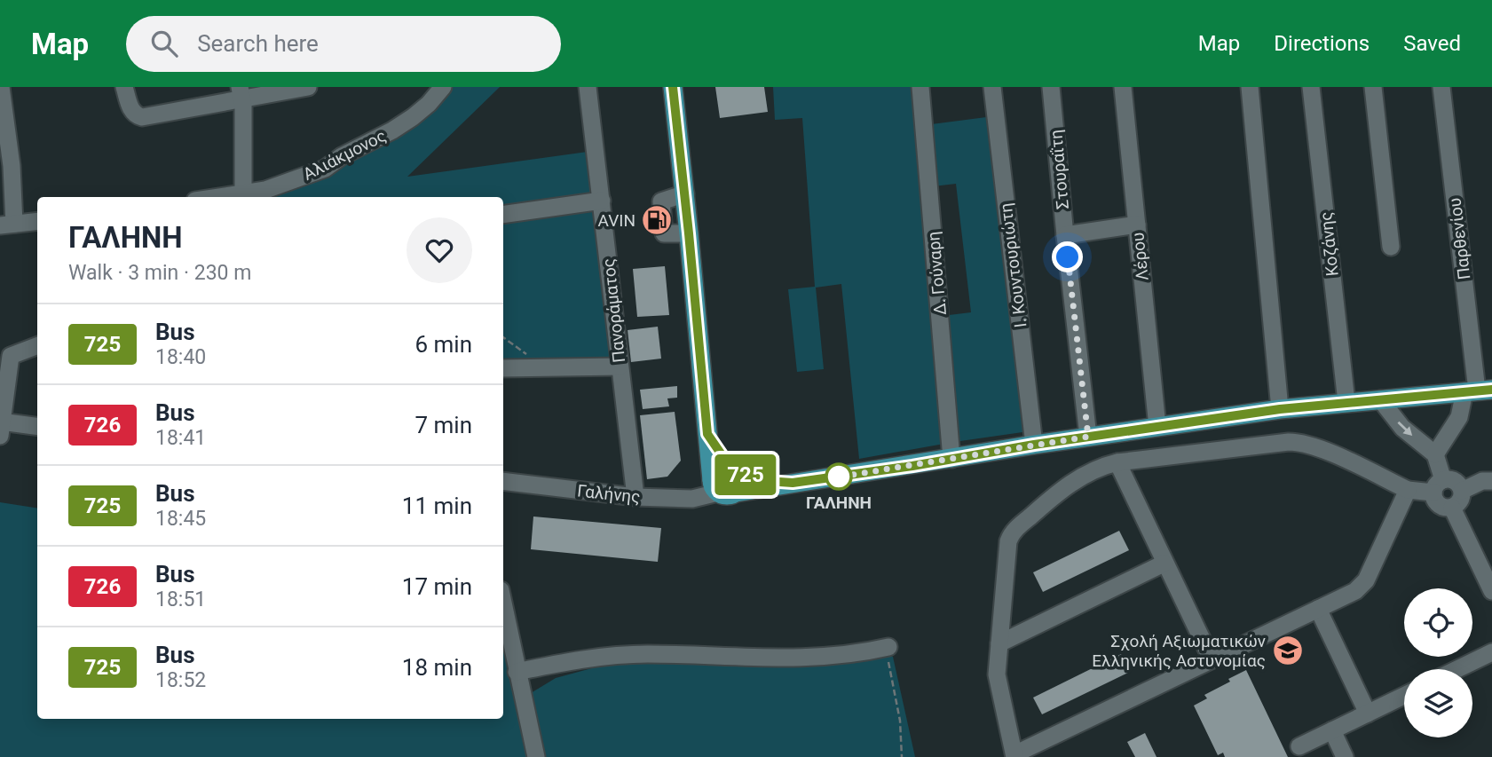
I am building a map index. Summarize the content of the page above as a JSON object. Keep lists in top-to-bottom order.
{
  "streets": {
    "street": [
      "Αλιάκμονος",
      "Στουραΐτη",
      "Παρθενίου",
      "Κοζάνης",
      "Λέρου",
      "Ι. Κουντουριώτη",
      "Δ. Γούναρη",
      "Πανοράματος",
      "Γαλήνης"
    ]
  },
  "crossings": [
    ["Πανοράματος", "Γαλήνης"]
  ],
  "places": {
    "fuel station": ["AVIN"],
    "other": ["ΓΑΛΗΝΗ"],
    "school or university": ["Σχολή Αξιωματικών Ελληνικής Αστυνομίας"]
  },
  "lines": ["bus line 725"],
  "page": {
    "header": "Map",
    "search": "Search here",
    "nav": ["Map", "Directions", "Saved"],
    "on_map": "725",
    "heading": ["ΓΑΛΗΝΗ", "Walk · 3 min · 230 m"],
    "list": [
      {
        "mark": "725",
        "name": "Bus",
        "note": "18:40",
        "value": "6 min"
      },
      {
        "mark": "726",
        "name": "Bus",
        "note": "18:41",
        "value": "7 min"
      },
      {
        "mark": "725",
        "name": "Bus",
        "note": "18:45",
        "value": "11 min"
      },
      {
        "mark": "726",
        "name": "Bus",
        "note": "18:51",
        "value": "17 min"
      },
      {
        "mark": "725",
        "name": "Bus",
        "note": "18:52",
        "value": "18 min"
      }
    ]
  }
}
